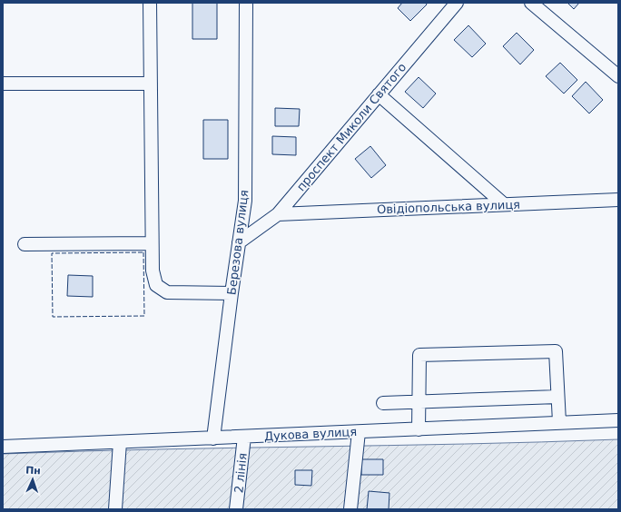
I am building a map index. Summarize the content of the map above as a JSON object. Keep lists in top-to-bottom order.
{
  "streets": {
    "street": [
      "проспект Миколи Святого",
      "Овідіопольська вулиця",
      "Березова вулиця",
      "Дукова вулиця",
      "2 лінія"
    ]
  },
  "crossings": [
    ["проспект Миколи Святого", "Овідіопольська вулиця"],
    ["проспект Миколи Святого", "Березова вулиця"],
    ["Березова вулиця", "Дукова вулиця"],
    ["Дукова вулиця", "2 лінія"]
  ],
  "north": "top"
}
